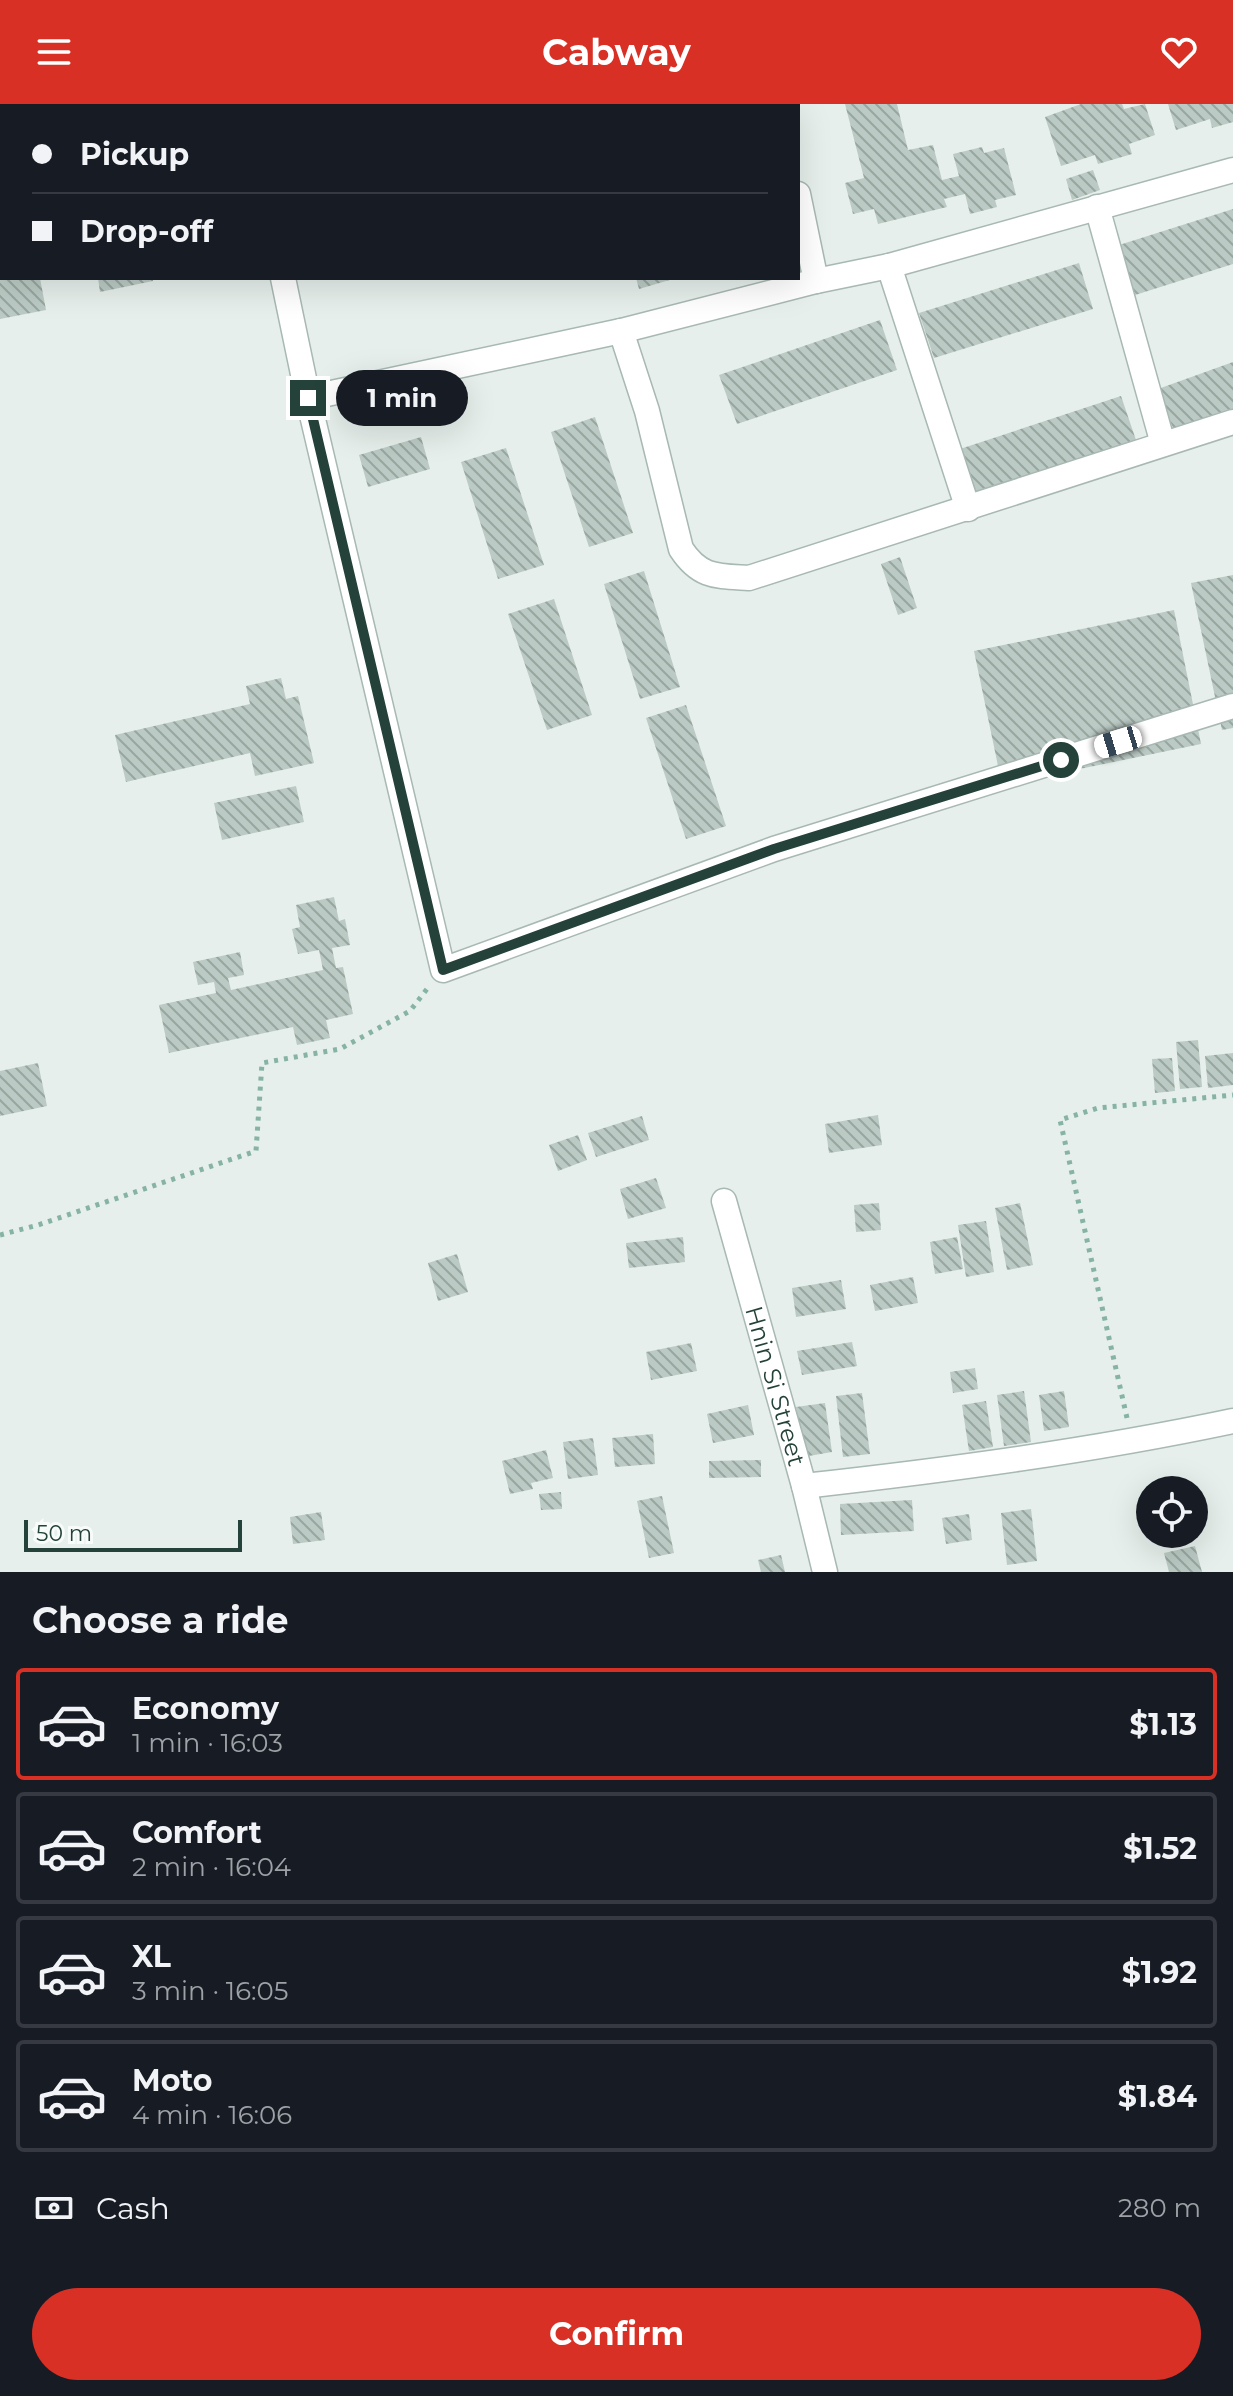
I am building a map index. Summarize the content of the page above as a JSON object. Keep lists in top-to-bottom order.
{
  "streets": {
    "street": ["Hnin Si Street"]
  },
  "scale_bar": "50 m",
  "page": {
    "header": "Cabway",
    "banner": ["Pickup", "Drop-off"],
    "bubble": "1 min",
    "scale": "50 m",
    "heading": "Choose a ride",
    "list": [
      {
        "name": "Economy",
        "note": "1 min · 16:03",
        "value": "$1.13"
      },
      {
        "name": "Comfort",
        "note": "2 min · 16:04",
        "value": "$1.52"
      },
      {
        "name": "XL",
        "note": "3 min · 16:05",
        "value": "$1.92"
      },
      {
        "name": "Moto",
        "note": "4 min · 16:06",
        "value": "$1.84"
      }
    ],
    "pay": ["Cash", "280 m"],
    "buttons": "Confirm"
  }
}
